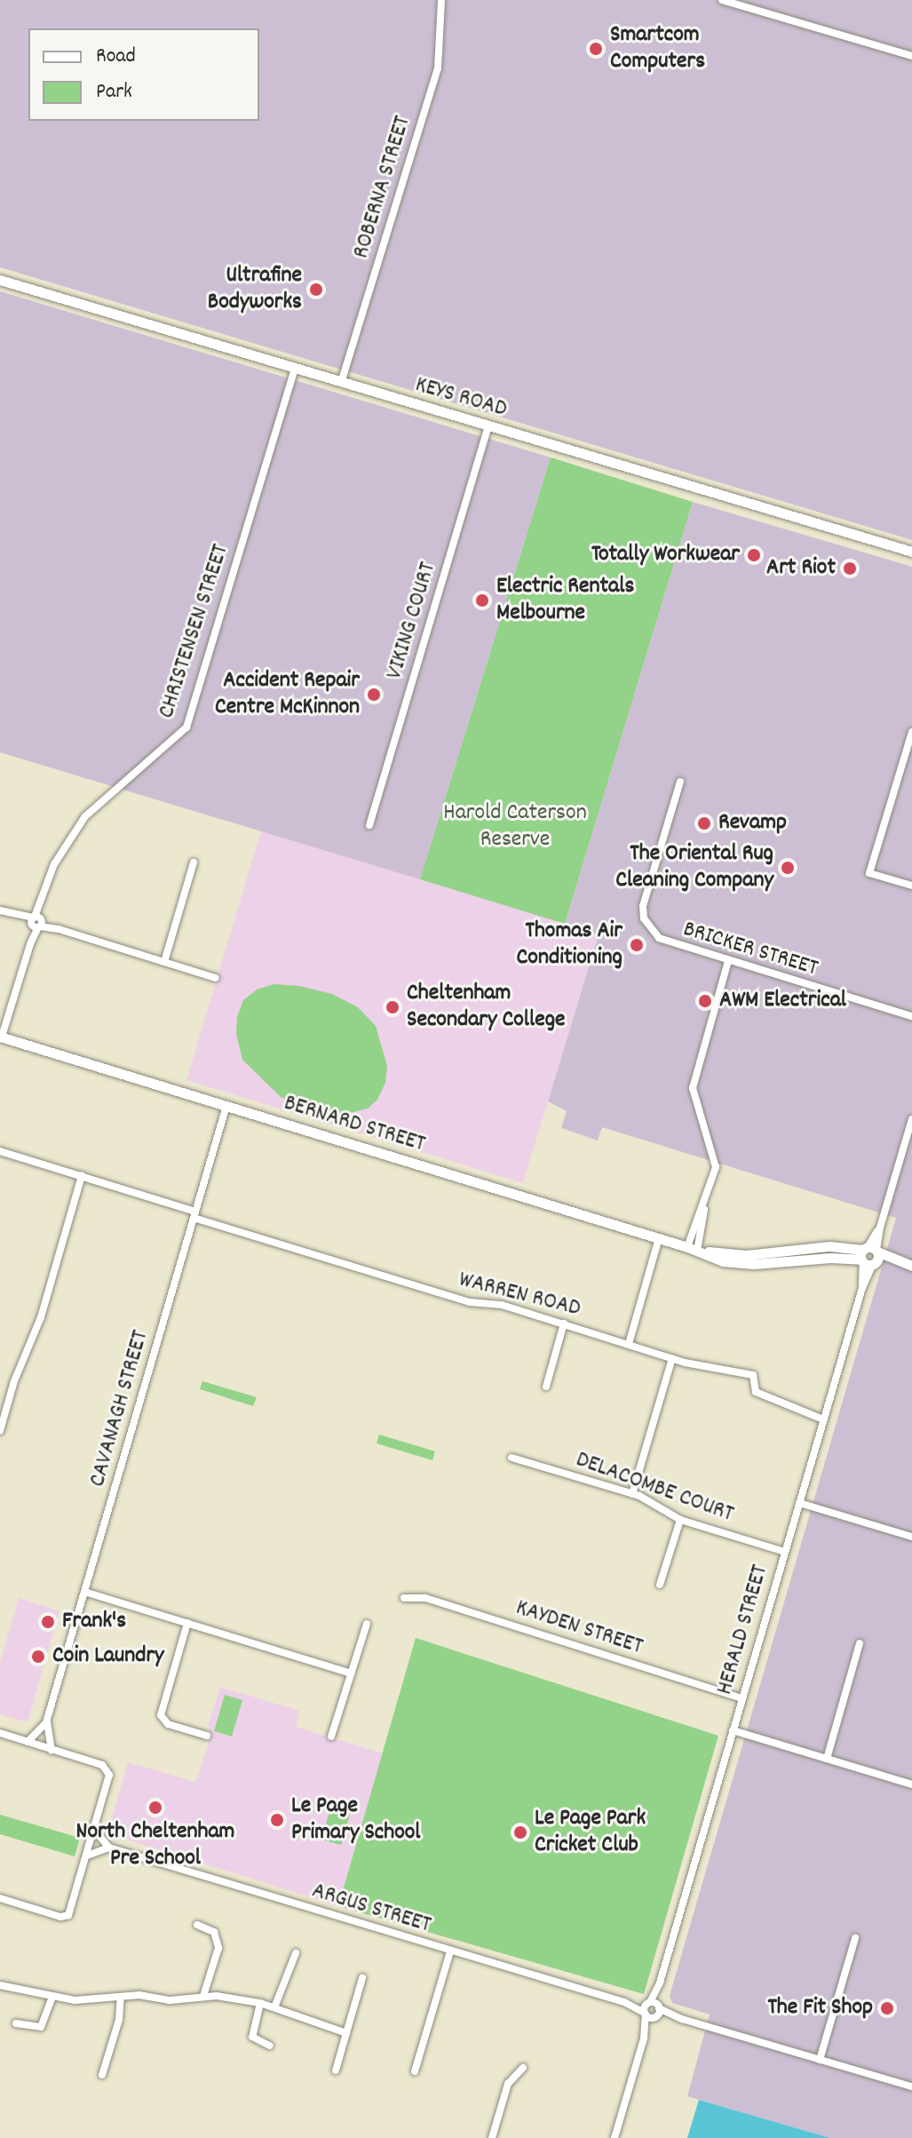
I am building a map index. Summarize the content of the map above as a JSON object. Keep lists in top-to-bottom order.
{
  "streets": {
    "street": [
      "ROBERNA STREET",
      "KEYS ROAD",
      "VIKING COURT",
      "CHRISTENSEN STREET",
      "BRICKER STREET",
      "BERNARD STREET",
      "WARREN ROAD",
      "CAVANAGH STREET",
      "DELACOMBE COURT",
      "KAYDEN STREET",
      "HERALD STREET",
      "ARGUS STREET"
    ]
  },
  "crossings": [
    ["ROBERNA STREET", "KEYS ROAD"],
    ["KEYS ROAD", "VIKING COURT"],
    ["KEYS ROAD", "CHRISTENSEN STREET"],
    ["CHRISTENSEN STREET", "BERNARD STREET"],
    ["BERNARD STREET", "CAVANAGH STREET"],
    ["BERNARD STREET", "HERALD STREET"],
    ["WARREN ROAD", "CAVANAGH STREET"],
    ["WARREN ROAD", "HERALD STREET"],
    ["DELACOMBE COURT", "HERALD STREET"],
    ["KAYDEN STREET", "HERALD STREET"],
    ["HERALD STREET", "ARGUS STREET"]
  ],
  "parks": ["Harold Caterson Reserve"],
  "places": [
    "Smartcom Computers",
    "Ultrafine Bodyworks",
    "Totally Workwear",
    "Art Riot",
    "Electric Rentals Melbourne",
    "Accident Repair Centre McKinnon",
    "Revamp",
    "The Oriental Rug Cleaning Company",
    "Thomas Air Conditioning",
    "AWM Electrical",
    "Cheltenham Secondary College",
    "Frank's",
    "Coin Laundry",
    "North Cheltenham Pre School",
    "Le Page Primary School",
    "Le Page Park Cricket Club",
    "The Fit Shop"
  ],
  "legend": ["Road", "Park"]
}
